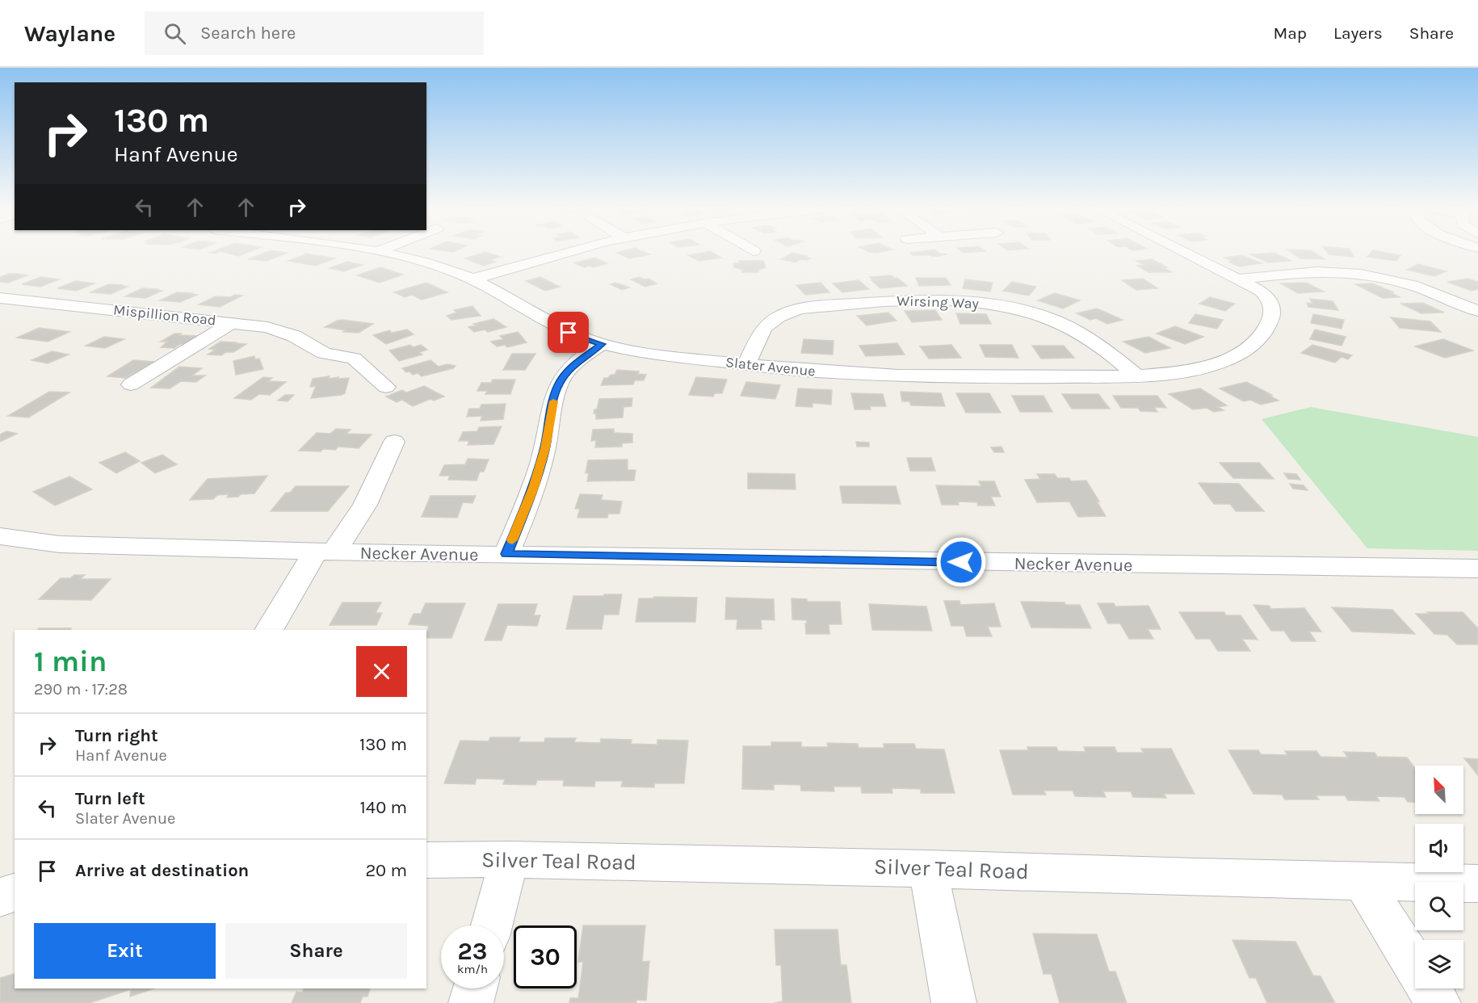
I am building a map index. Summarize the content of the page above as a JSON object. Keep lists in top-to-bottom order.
{
  "streets": {
    "street": [
      "Wirsing Way",
      "Mispillion Road",
      "Slater Avenue",
      "Necker Avenue",
      "Silver Teal Road"
    ]
  },
  "crossings": [
    ["Wirsing Way", "Slater Avenue"]
  ],
  "north": "top left",
  "page": {
    "header": "Waylane",
    "search": "Search here",
    "nav": ["Map", "Layers", "Share"],
    "turn": ["130 m", "Hanf Avenue"],
    "heading": ["1 min", "290 m · 17:28"],
    "list": [
      {
        "name": "Turn right",
        "note": "Hanf Avenue",
        "value": "130 m"
      },
      {
        "name": "Turn left",
        "note": "Slater Avenue",
        "value": "140 m"
      },
      {
        "name": "Arrive at destination",
        "value": "20 m"
      }
    ],
    "buttons": ["Exit", "Share"],
    "speed": "23 km/h",
    "limit": "30"
  }
}
